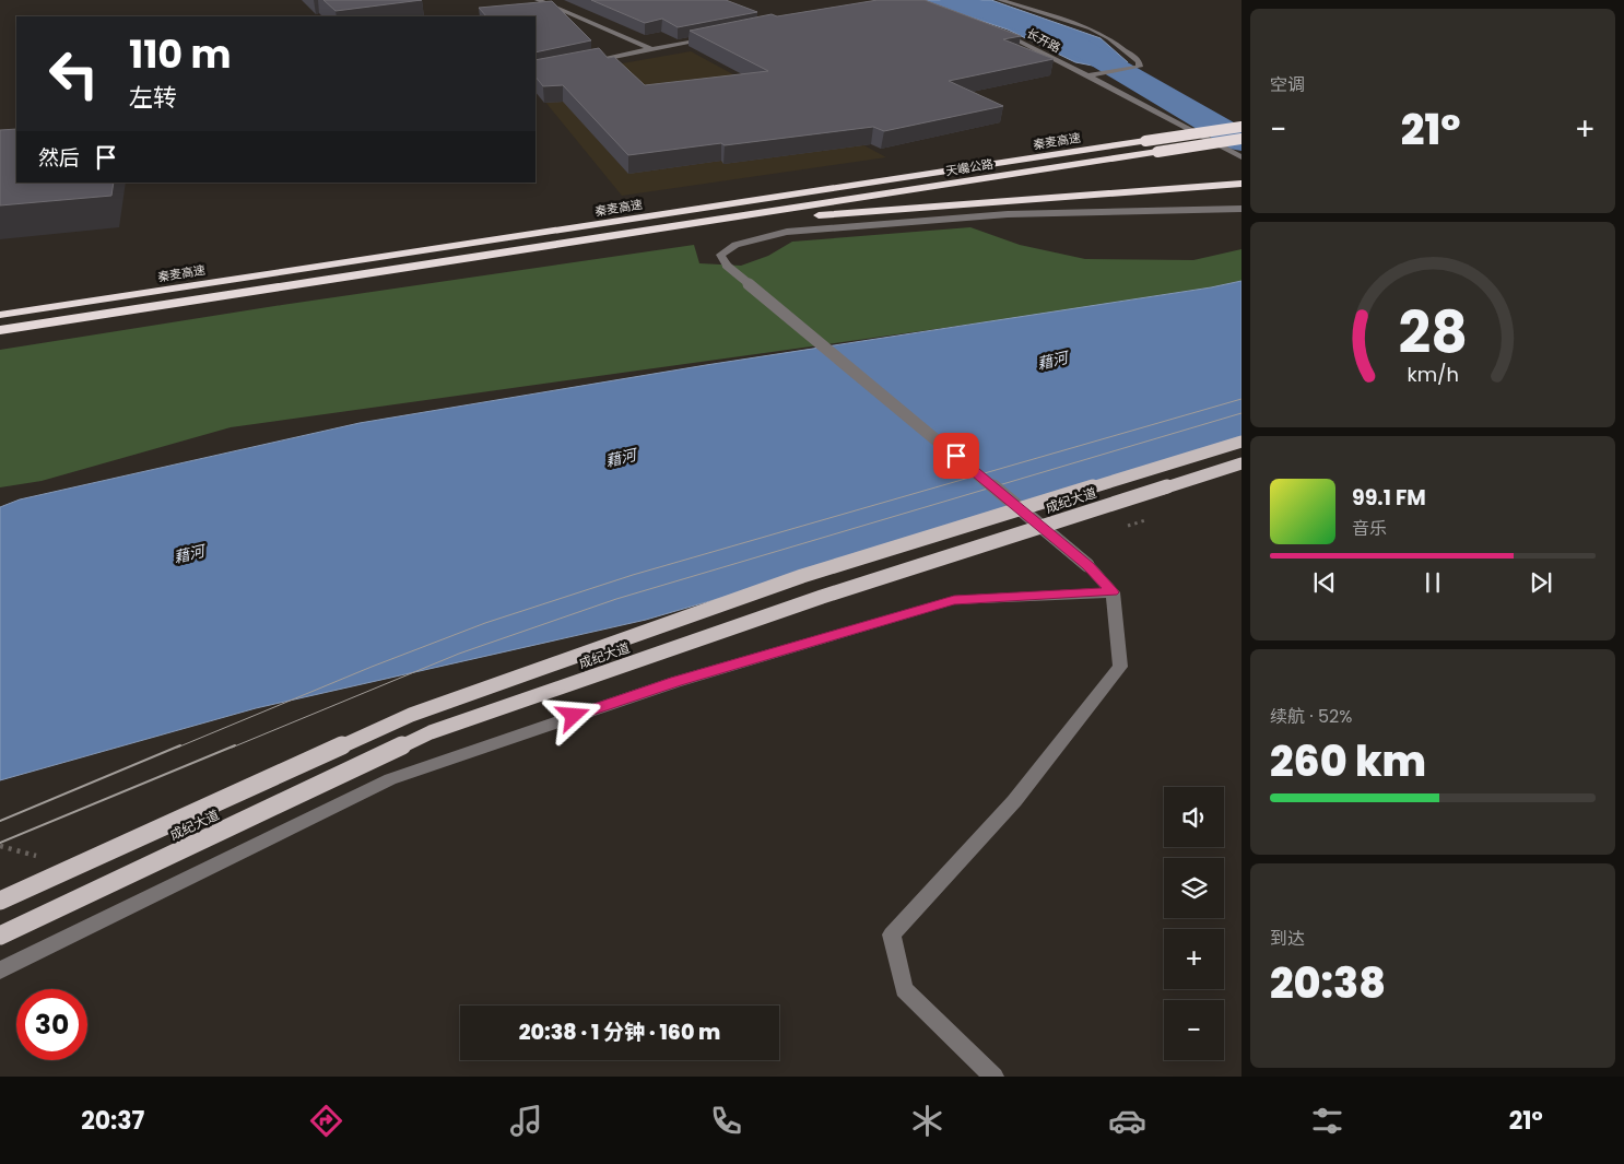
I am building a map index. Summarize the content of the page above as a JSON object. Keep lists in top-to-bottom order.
{
  "streets": {
    "highway": ["秦麦高速", "天巉公路"],
    "main road": ["成纪大道"],
    "street": ["长开路"]
  },
  "water": ["藉河"],
  "page": {
    "tile": [
      "空调",
      ["续航 · 52%", "260 km"],
      ["到达", "20:38"]
    ],
    "turn": ["110 m", "左转"],
    "heat": ["−", "21°", "+"],
    "then": "然后",
    "song": ["99.1 FM", "音乐"],
    "map_buttons": ["+", "−"],
    "limit": "30",
    "trip": "20:38 · 1 分钟 · 160 m",
    "tabs": ["20:37", "21°"],
    "gauge": ["28", "km/h"]
  }
}
